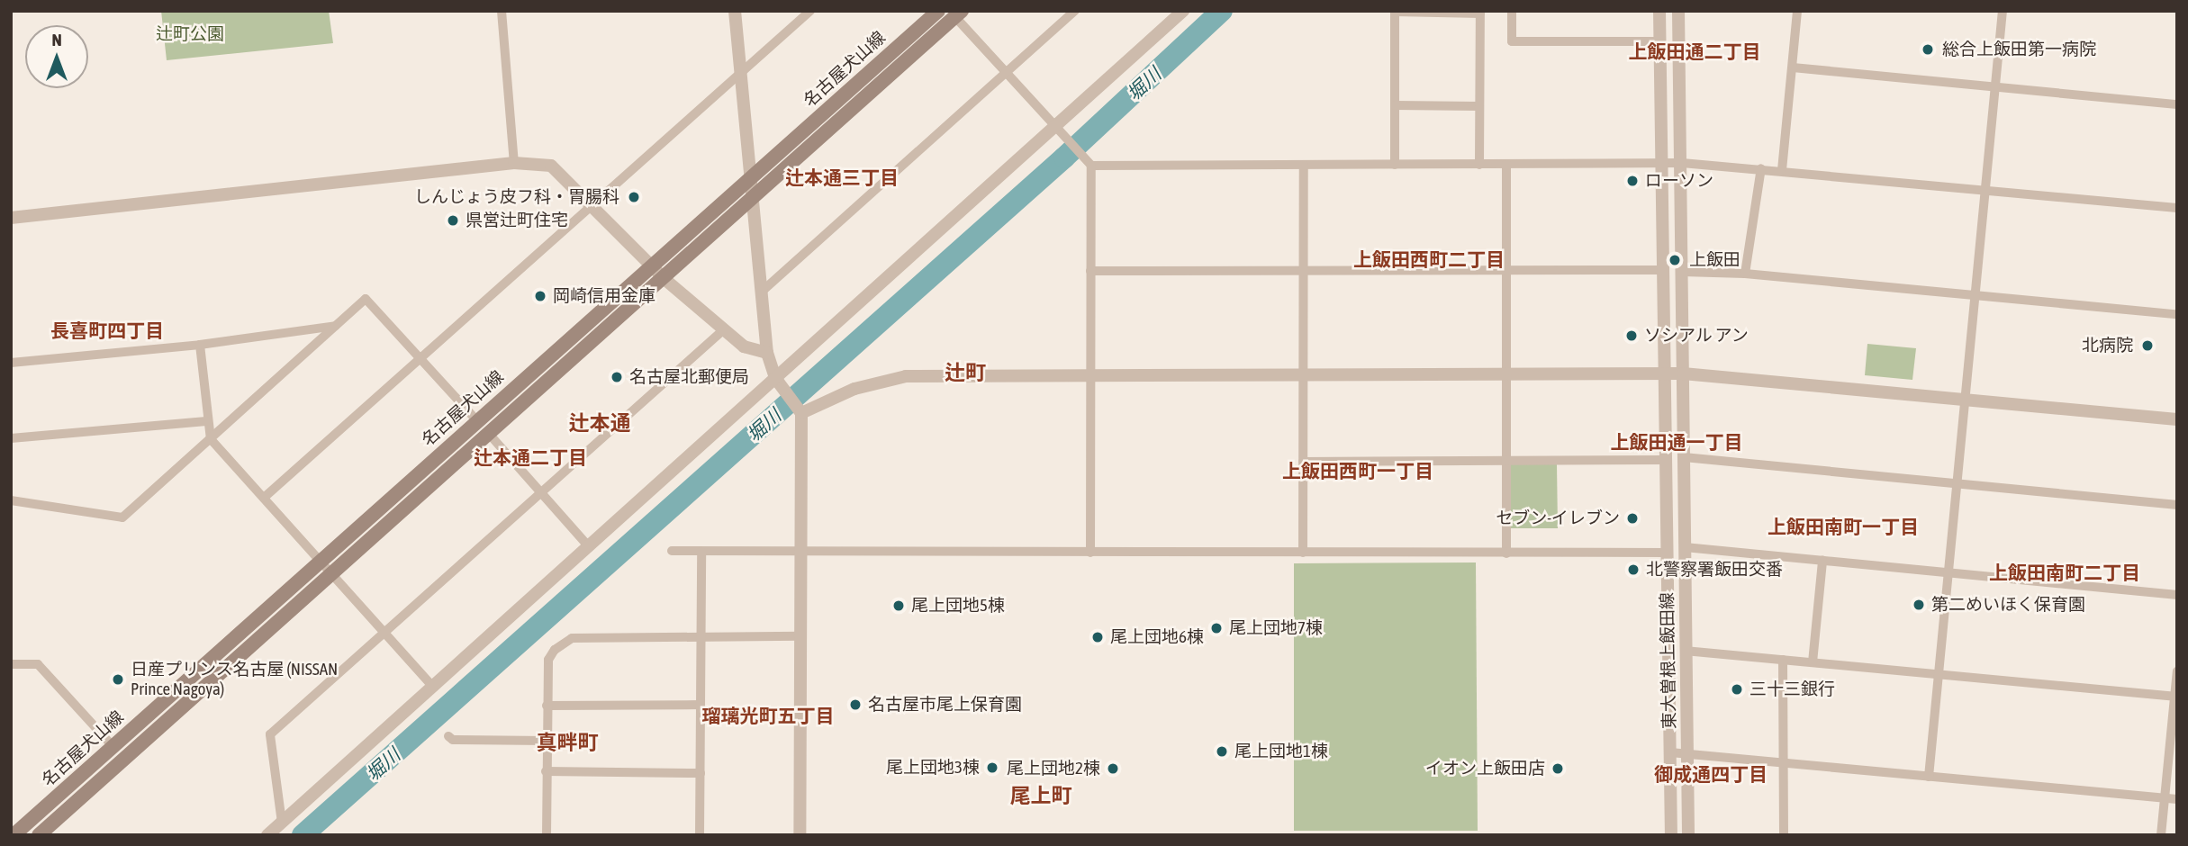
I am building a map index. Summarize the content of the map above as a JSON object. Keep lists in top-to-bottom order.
{
  "streets": {
    "main road": ["名古屋犬山線"],
    "street": ["東大曽根上飯田線"]
  },
  "districts": [
    "上飯田通二丁目",
    "辻本通三丁目",
    "上飯田西町二丁目",
    "長喜町四丁目",
    "辻町",
    "辻本通",
    "上飯田通一丁目",
    "辻本通二丁目",
    "上飯田西町一丁目",
    "上飯田南町一丁目",
    "上飯田南町二丁目",
    "瑠璃光町五丁目",
    "真畔町",
    "御成通四丁目",
    "尾上町"
  ],
  "water": ["堀川"],
  "parks": ["辻町公園"],
  "places": [
    "総合上飯田第一病院",
    "ローソン",
    "しんじょう皮フ科・胃腸科",
    "県営辻町住宅",
    "上飯田",
    "岡崎信用金庫",
    "ソシアル アン",
    "北病院",
    "名古屋北郵便局",
    "セブン-イレブン",
    "北警察署飯田交番",
    "第二めいほく保育園",
    "尾上団地5棟",
    "尾上団地7棟",
    "尾上団地6棟",
    "日産プリンス名古屋 (NISSAN Prince Nagoya)",
    "三十三銀行",
    "名古屋市尾上保育園",
    "尾上団地1棟",
    "尾上団地3棟",
    "尾上団地2棟",
    "イオン上飯田店"
  ],
  "north": "top"
}
